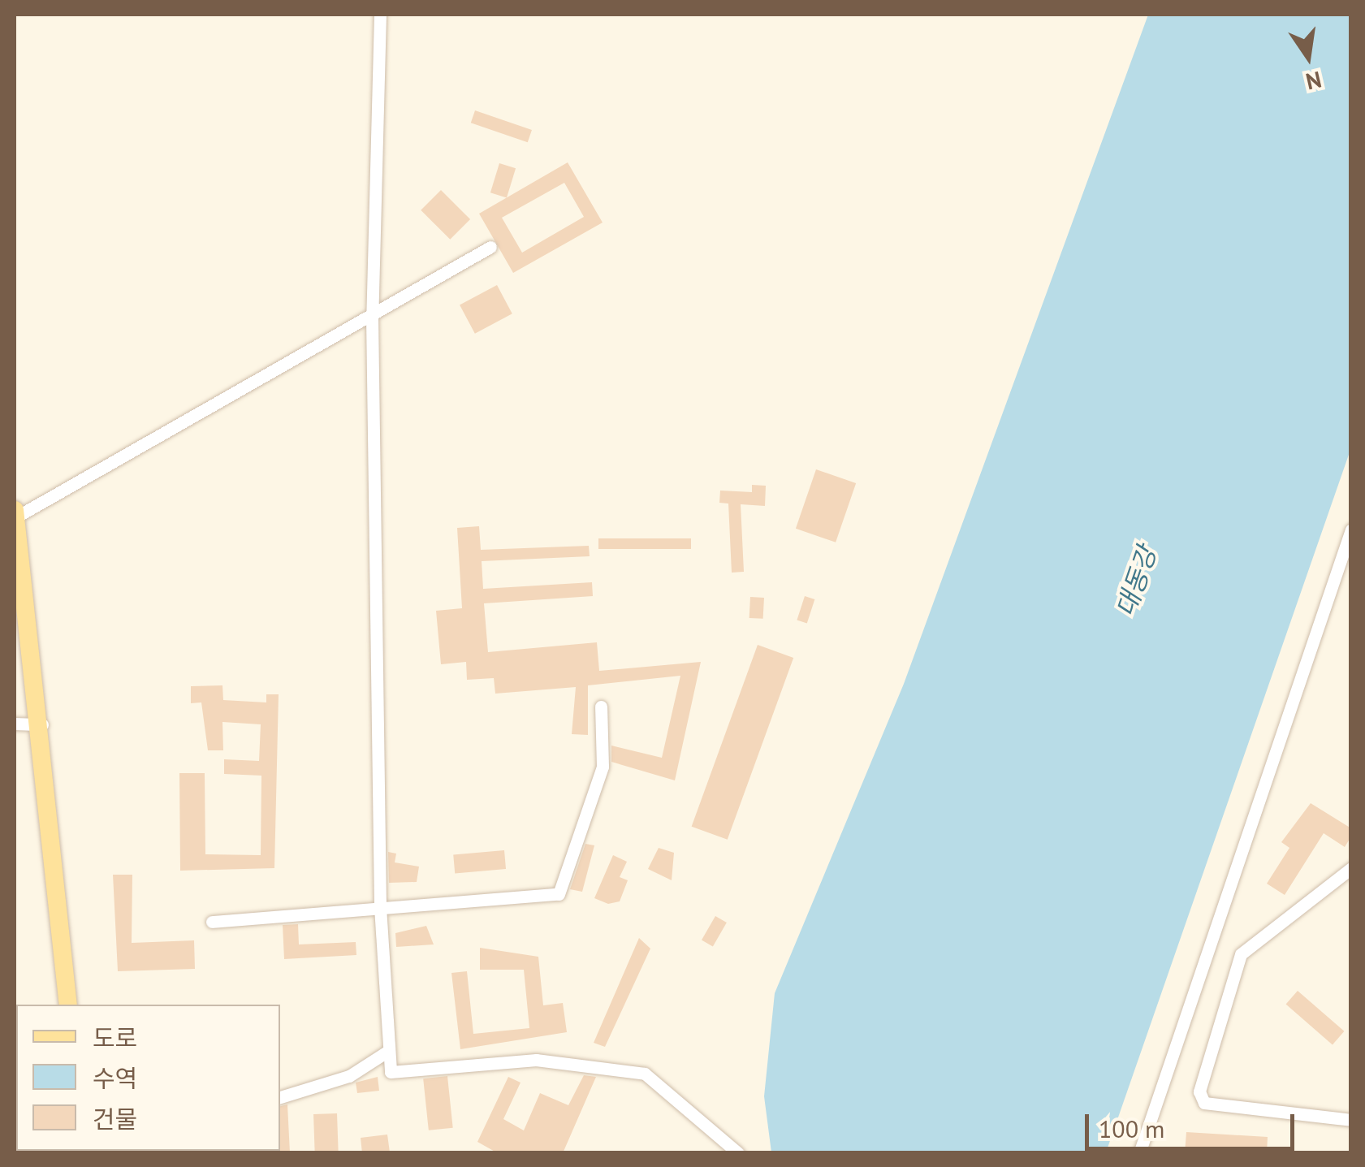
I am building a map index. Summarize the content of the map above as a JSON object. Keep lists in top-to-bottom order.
{
  "water": ["대동강"],
  "legend": ["도로", "수역", "건물"],
  "scale_bar": "100 m",
  "north": "bottom"
}
